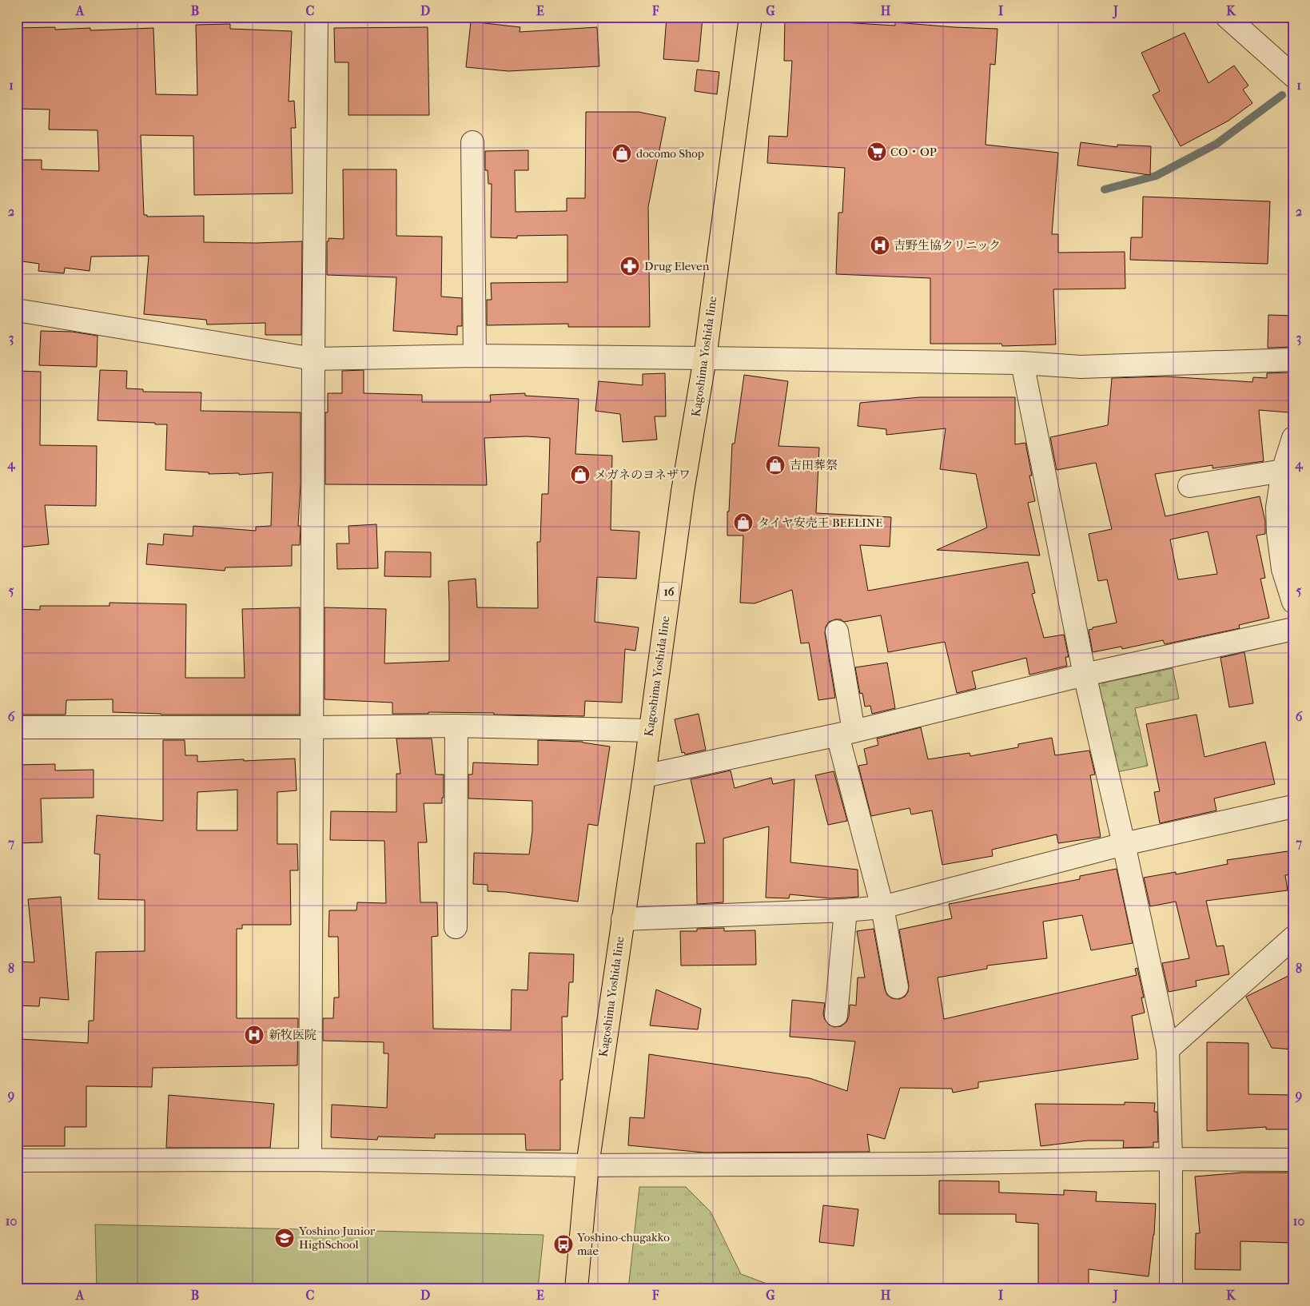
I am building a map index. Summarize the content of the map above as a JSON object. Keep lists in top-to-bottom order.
{
  "streets": {
    "main road": ["Kagoshima Yoshida line", "16"]
  },
  "places": {
    "supermarket": ["CO・OP"],
    "shop": [
      "docomo Shop",
      "吉田葬祭",
      "メガネのヨネザワ",
      "タイヤ安売王 BEELINE"
    ],
    "hospital": ["吉野生協クリニック", "新牧医院"],
    "pharmacy": ["Drug Eleven"],
    "school or university": ["Yoshino Junior HighSchool"],
    "bus stop": ["Yoshino-chugakko mae"]
  },
  "grid": {
    "columns": [
      "A",
      "B",
      "C",
      "D",
      "E",
      "F",
      "G",
      "H",
      "I",
      "J",
      "K"
    ],
    "rows": [
      "1",
      "2",
      "3",
      "4",
      "5",
      "6",
      "7",
      "8",
      "9",
      "10"
    ]
  }
}
